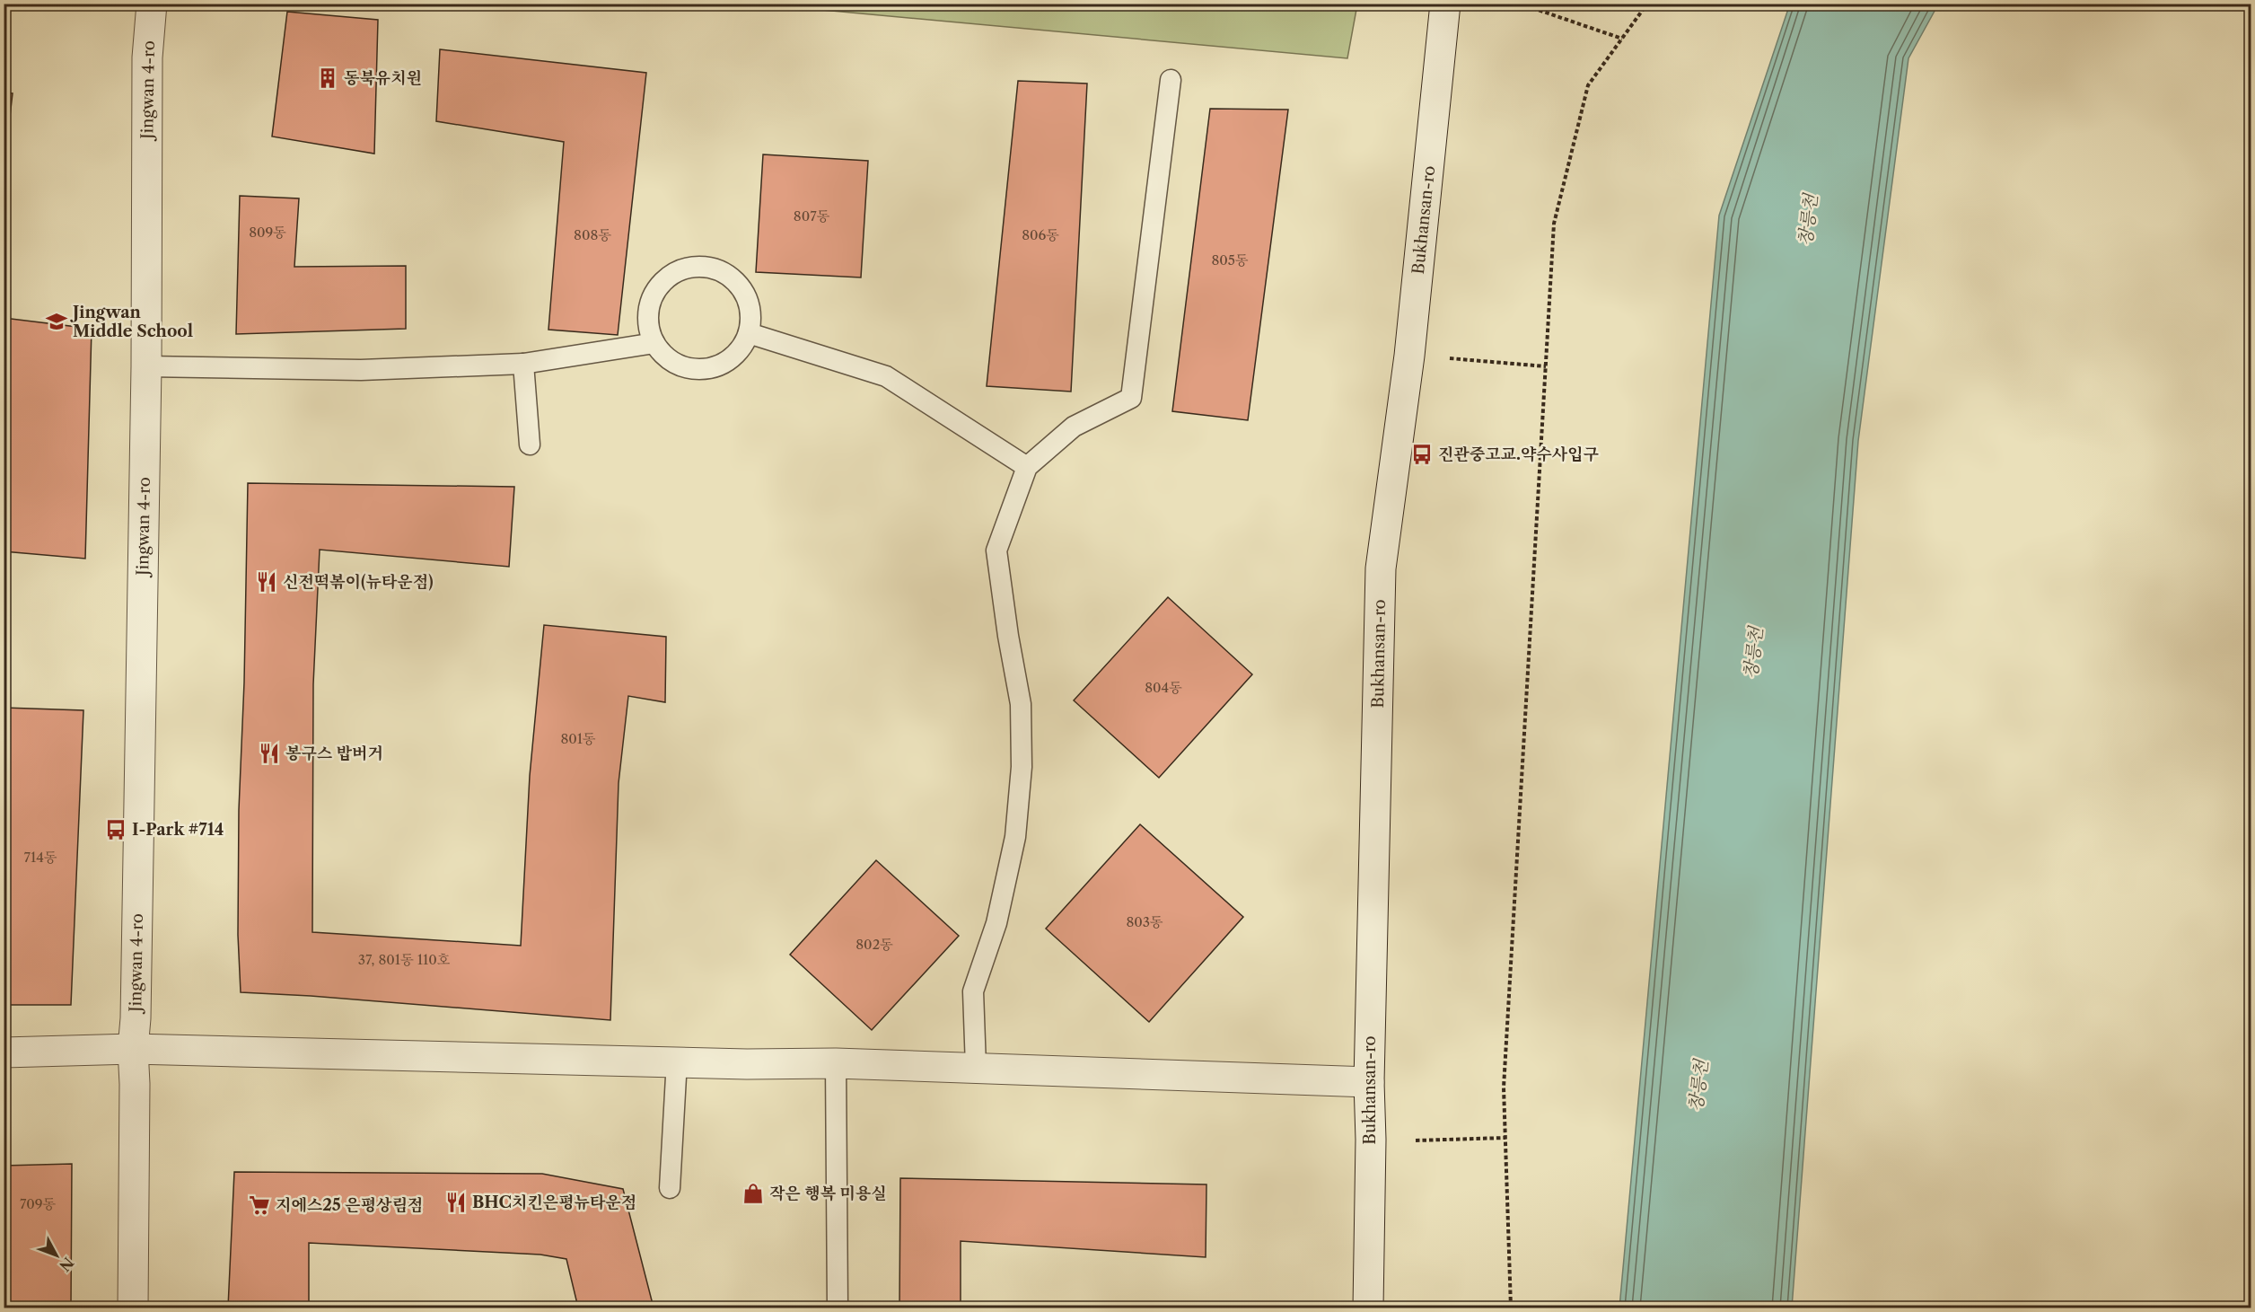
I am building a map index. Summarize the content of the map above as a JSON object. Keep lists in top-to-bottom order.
{
  "streets": {
    "street": ["Jingwan 4-ro", "Bukhansan-ro"]
  },
  "water": ["창릉천"],
  "places": {
    "building": ["동북유치원"],
    "school or university": ["Jingwan Middle School"],
    "bus stop": ["진관중고교.약수사입구", "I-Park #714"],
    "restaurant": ["신전떡볶이(뉴타운점)", "봉구스 밥버거", "BHC치킨은평뉴타운점"],
    "shop": ["작은 행복 미용실"],
    "supermarket": ["지에스25 은평상림점"]
  },
  "house_numbers": [
    "807동",
    "809동",
    "808동",
    "806동",
    "805동",
    "804동",
    "801동",
    "714동",
    "803동",
    "802동",
    "37, 801동 110호",
    "709동"
  ],
  "north": "bottom right"
}
